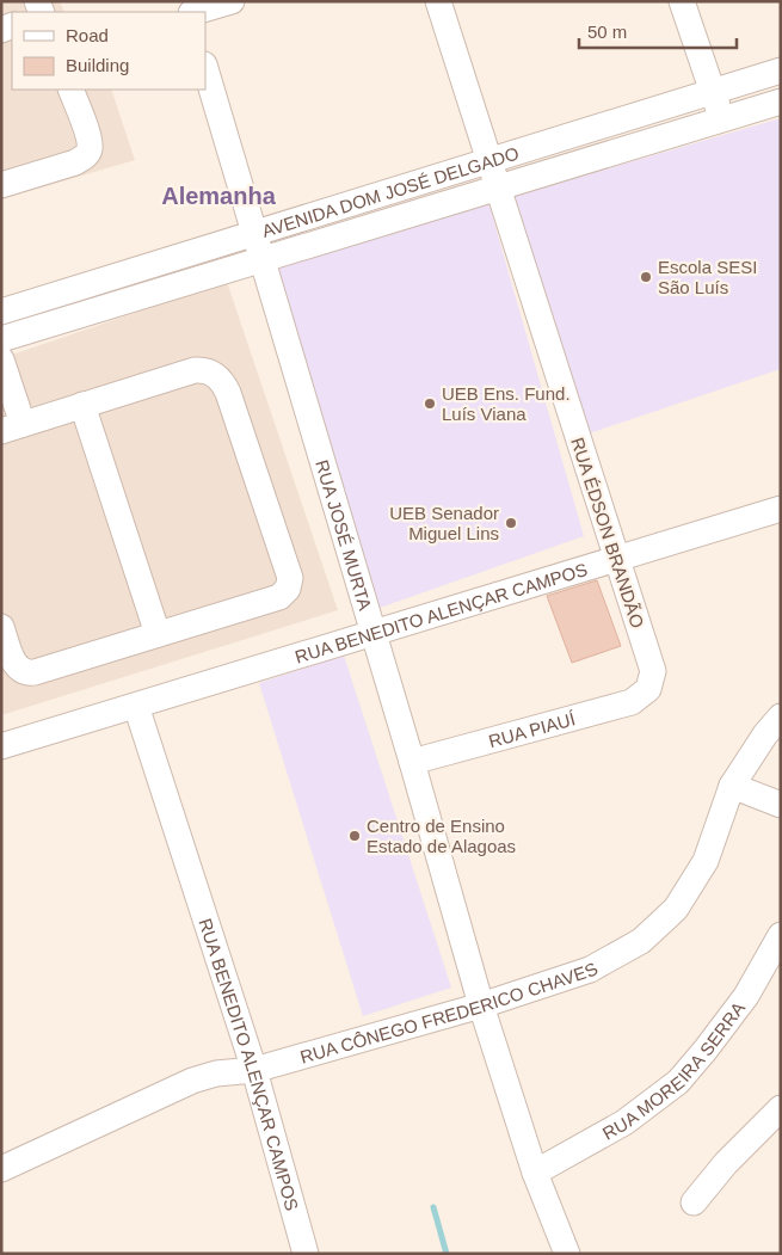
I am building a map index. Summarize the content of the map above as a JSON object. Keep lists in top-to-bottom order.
{
  "streets": {
    "street": [
      "AVENIDA DOM JOSÉ DELGADO",
      "RUA ÉDSON BRANDÃO",
      "RUA JOSÉ MURTA",
      "RUA BENEDITO ALENÇAR CAMPOS",
      "RUA PIAUÍ",
      "RUA CÔNEGO FREDERICO CHAVES",
      "RUA MOREIRA SERRA"
    ]
  },
  "crossings": [
    ["AVENIDA DOM JOSÉ DELGADO", "RUA ÉDSON BRANDÃO"],
    ["AVENIDA DOM JOSÉ DELGADO", "RUA JOSÉ MURTA"],
    ["RUA ÉDSON BRANDÃO", "RUA BENEDITO ALENÇAR CAMPOS"],
    ["RUA ÉDSON BRANDÃO", "RUA PIAUÍ"],
    ["RUA JOSÉ MURTA", "RUA BENEDITO ALENÇAR CAMPOS"],
    ["RUA JOSÉ MURTA", "RUA PIAUÍ"],
    ["RUA JOSÉ MURTA", "RUA CÔNEGO FREDERICO CHAVES"],
    ["RUA JOSÉ MURTA", "RUA MOREIRA SERRA"],
    ["RUA BENEDITO ALENÇAR CAMPOS", "RUA CÔNEGO FREDERICO CHAVES"]
  ],
  "districts": ["Alemanha"],
  "places": [
    "Escola SESI São Luís",
    "UEB Ens. Fund. Luís Viana",
    "UEB Senador Miguel Lins",
    "Centro de Ensino Estado de Alagoas"
  ],
  "legend": ["Road", "Building"],
  "scale_bar": "50 m"
}
